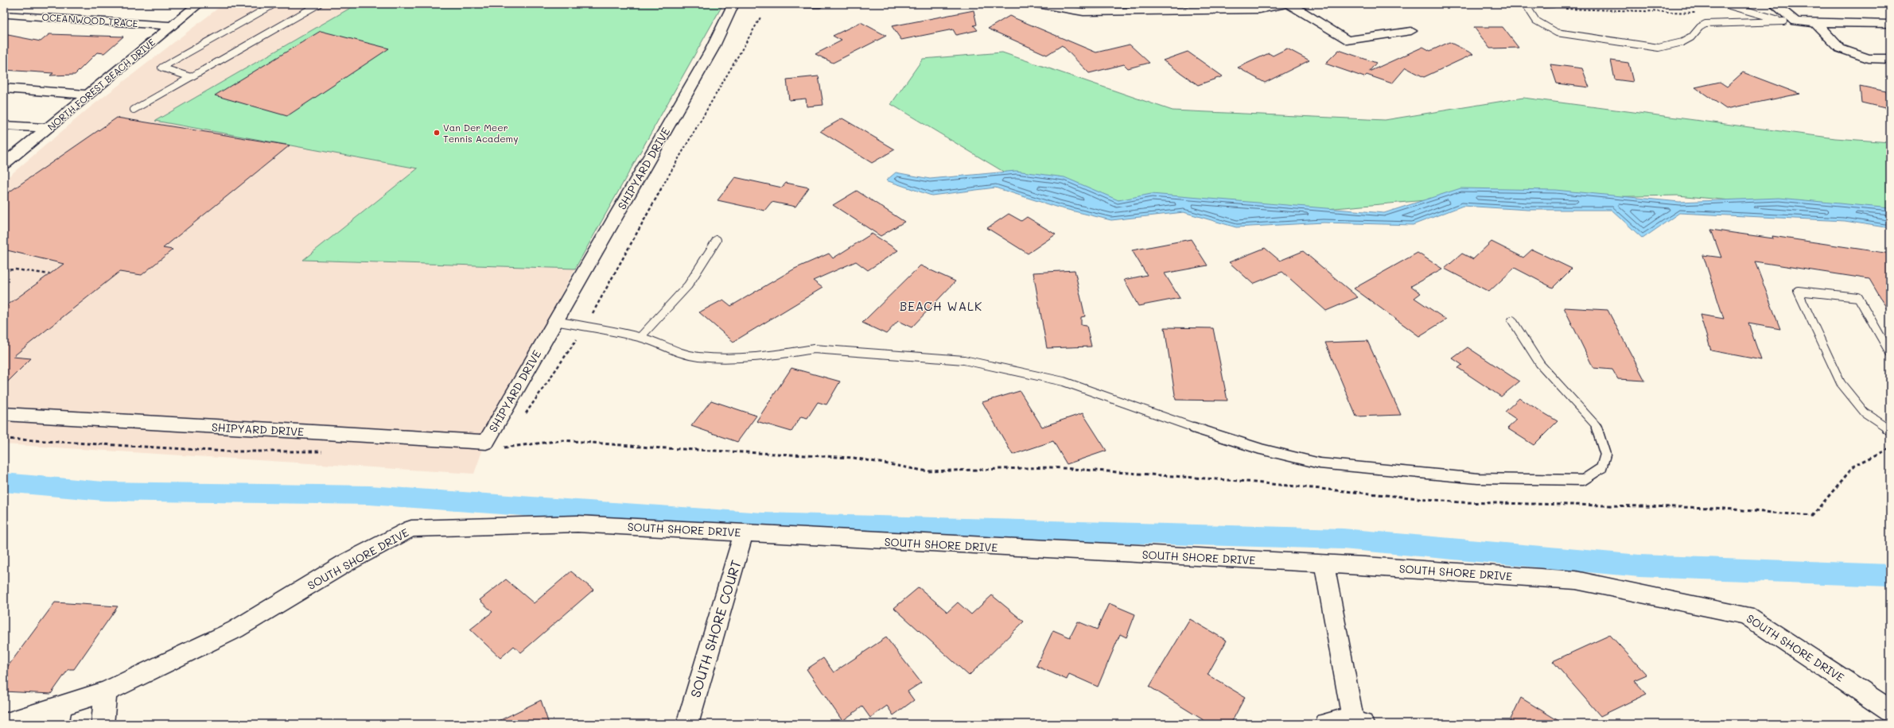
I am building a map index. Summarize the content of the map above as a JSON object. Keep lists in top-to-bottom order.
{
  "streets": {
    "street": [
      "OCEANWOOD TRACE",
      "NORTH FOREST BEACH DRIVE",
      "SHIPYARD DRIVE",
      "SOUTH SHORE DRIVE",
      "SOUTH SHORE COURT"
    ]
  },
  "crossings": [
    ["OCEANWOOD TRACE", "NORTH FOREST BEACH DRIVE"],
    ["SOUTH SHORE DRIVE", "SOUTH SHORE COURT"]
  ],
  "districts": ["BEACH WALK"],
  "places": ["Van Der Meer Tennis Academy"]
}
